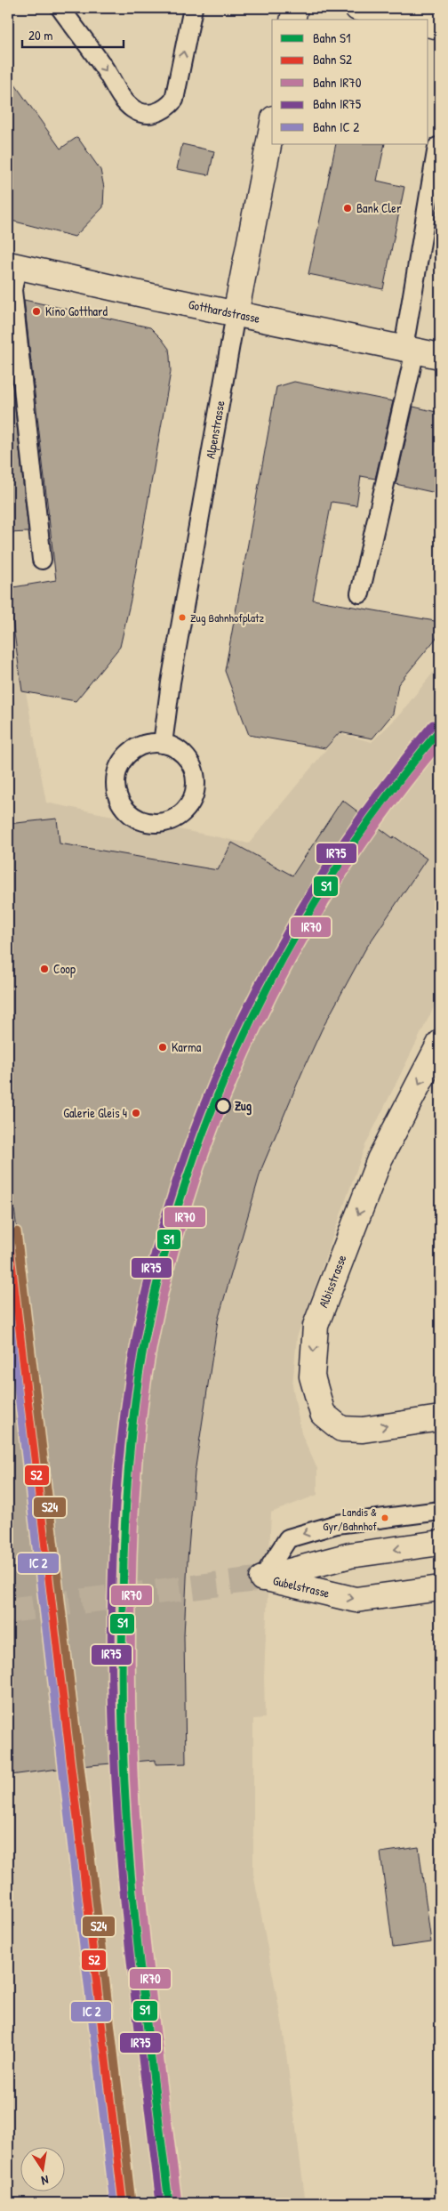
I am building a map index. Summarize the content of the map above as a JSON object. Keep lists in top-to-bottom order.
{
  "streets": {
    "street": [
      "Gotthardstrasse",
      "Alpenstrasse",
      "Albisstrasse",
      "Gubelstrasse"
    ]
  },
  "crossings": [
    ["Gotthardstrasse", "Alpenstrasse"]
  ],
  "places": [
    "Bank Cler",
    "Kino Gotthard",
    "Zug Bahnhofplatz",
    "Coop",
    "Karma",
    "Zug",
    "Galerie Gleis 4",
    "Landis & Gyr/Bahnhof"
  ],
  "lines": [
    "rail line IR75",
    "rail line S1",
    "rail line IR70",
    "transit line S24",
    "rail line S2"
  ],
  "legend": [
    "Bahn S1",
    "Bahn S2",
    "Bahn IR70",
    "Bahn IR75",
    "Bahn IC 2"
  ],
  "scale_bar": "20 m",
  "north": "bottom"
}
